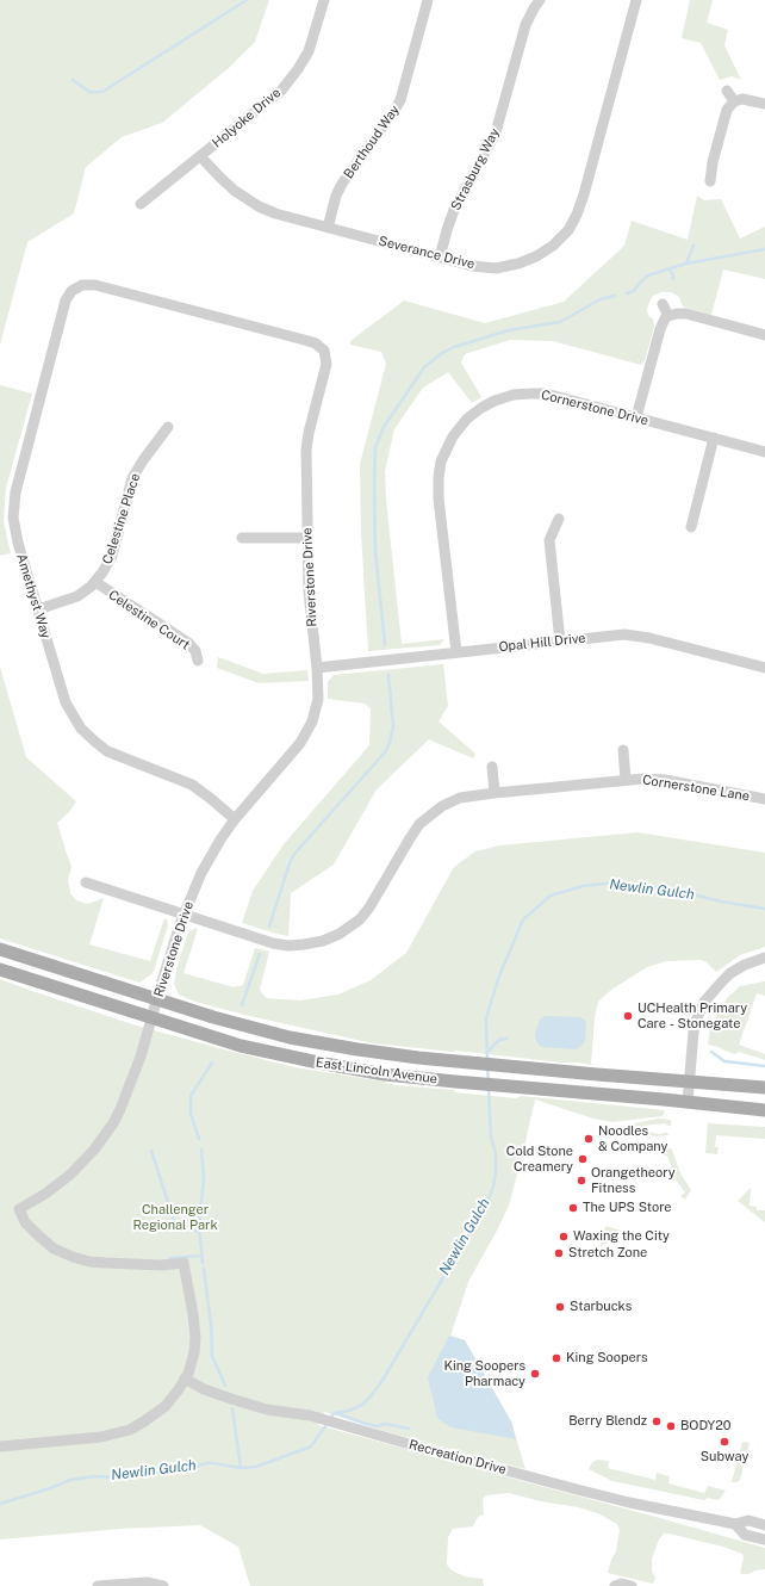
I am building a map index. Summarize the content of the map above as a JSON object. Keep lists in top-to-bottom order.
{
  "streets": {
    "main road": ["East Lincoln Avenue"],
    "street": [
      "Holyoke Drive",
      "Berthoud Way",
      "Strasburg Way",
      "Severance Drive",
      "Cornerstone Drive",
      "Celestine Place",
      "Riverstone Drive",
      "Amethyst Way",
      "Celestine Court",
      "Opal Hill Drive",
      "Cornerstone Lane",
      "Recreation Drive"
    ]
  },
  "crossings": [
    ["Holyoke Drive", "Severance Drive"],
    ["Berthoud Way", "Severance Drive"],
    ["Strasburg Way", "Severance Drive"],
    ["Cornerstone Drive", "Opal Hill Drive"],
    ["Celestine Place", "Amethyst Way"],
    ["Celestine Place", "Celestine Court"],
    ["Riverstone Drive", "Amethyst Way"],
    ["Riverstone Drive", "Opal Hill Drive"],
    ["Riverstone Drive", "Cornerstone Lane"],
    ["Riverstone Drive", "East Lincoln Avenue"]
  ],
  "water": ["Newlin Gulch"],
  "parks": ["Challenger Regional Park"],
  "places": [
    "UCHealth Primary Care - Stonegate",
    "Noodles & Company",
    "Cold Stone Creamery",
    "Orangetheory Fitness",
    "The UPS Store",
    "Waxing the City",
    "Stretch Zone",
    "Starbucks",
    "King Soopers",
    "King Soopers Pharmacy",
    "Berry Blendz",
    "BODY20",
    "Subway"
  ]
}
